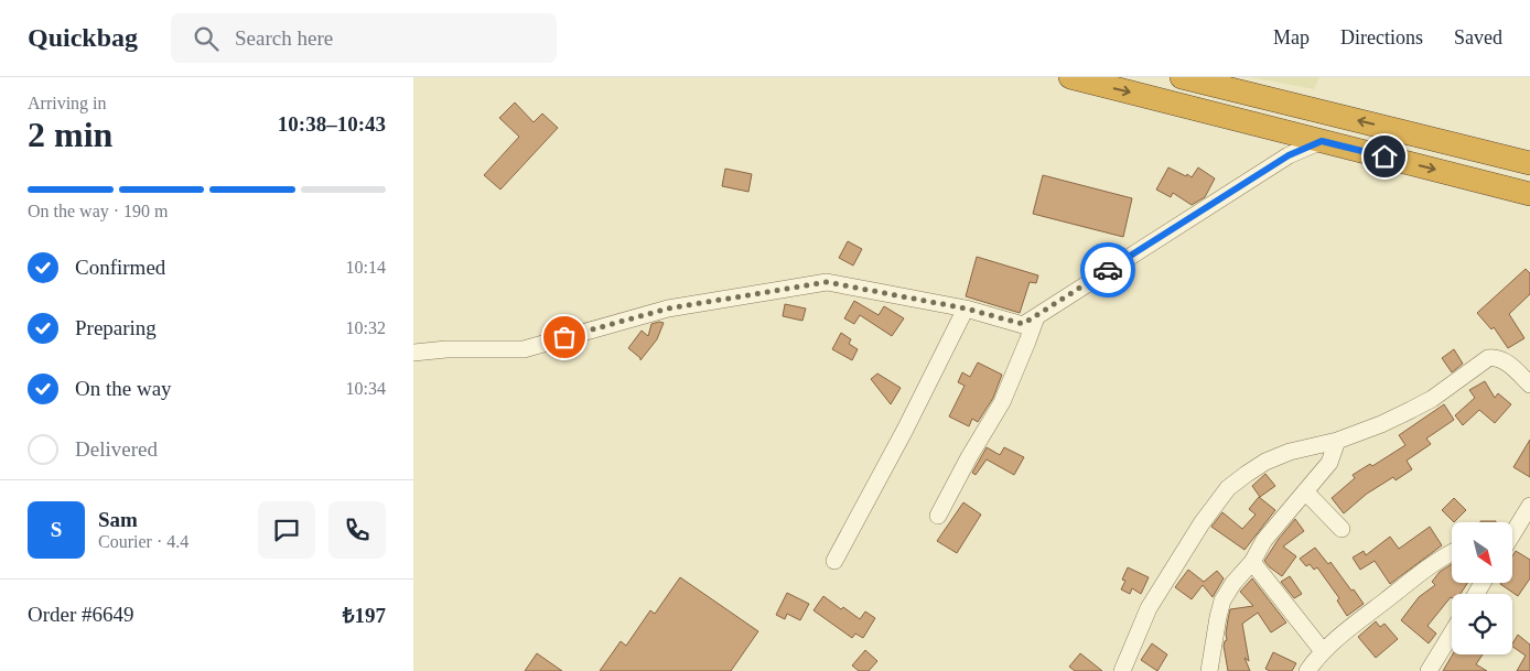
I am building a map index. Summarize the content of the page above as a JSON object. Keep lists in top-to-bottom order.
{
  "north": "bottom right",
  "page": {
    "header": "Quickbag",
    "search": "Search here",
    "nav": ["Map", "Directions", "Saved"],
    "heading": ["2 min", "Arriving in", "10:38–10:43"],
    "panel": [
      "Sam",
      "Courier · 4.4",
      "Order #6649",
      "₺197"
    ],
    "bar": "On the way · 190 m",
    "list": [
      ["Confirmed", "10:14"],
      ["Preparing", "10:32"],
      ["On the way", "10:34"],
      "Delivered"
    ],
    "round": "S"
  }
}
